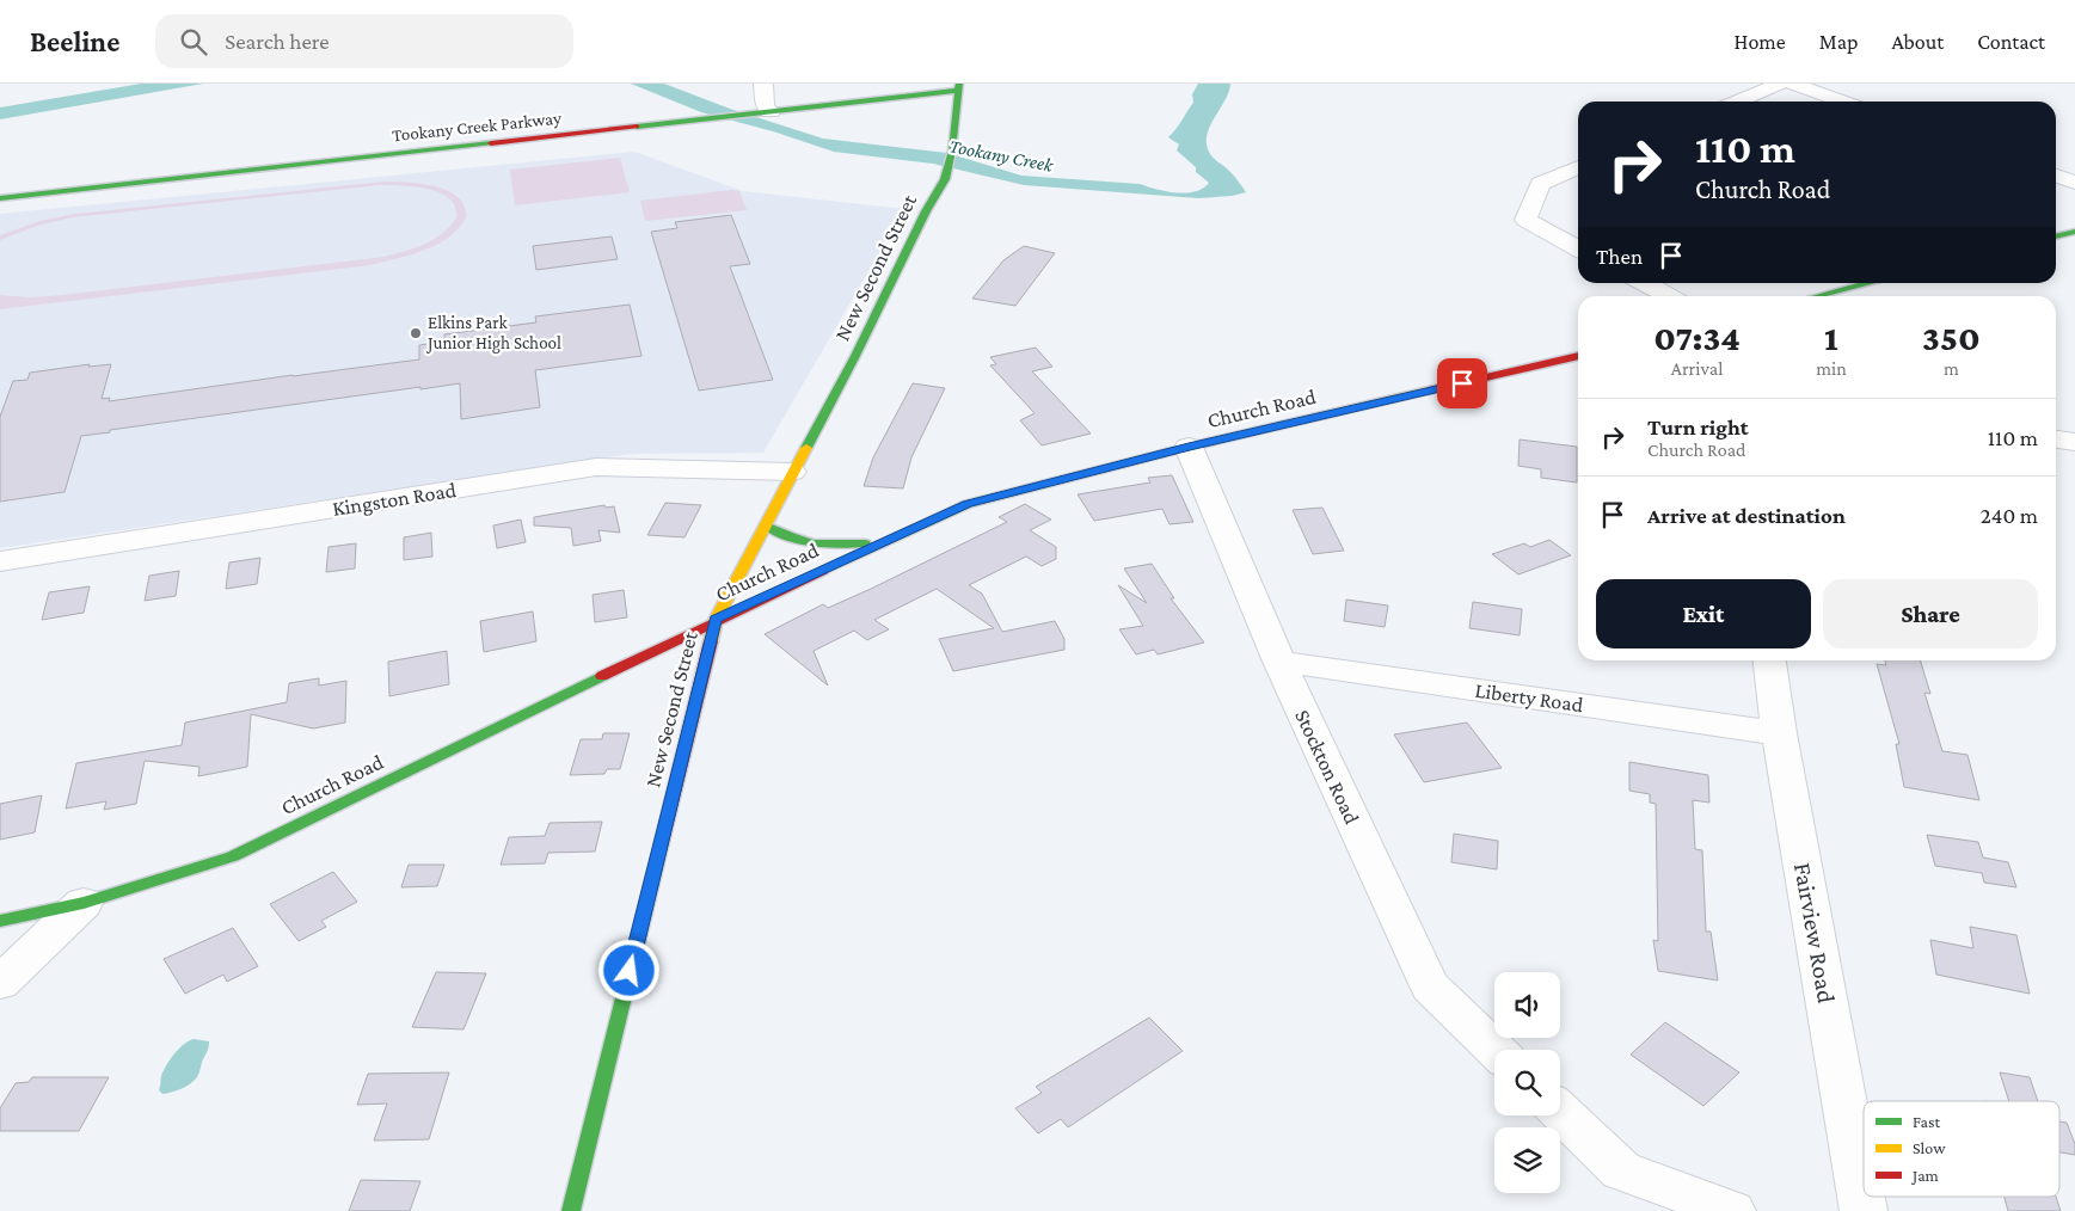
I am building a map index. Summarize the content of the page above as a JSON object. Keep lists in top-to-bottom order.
{
  "streets": {
    "street": [
      "Tookany Creek Parkway",
      "New Second Street",
      "Church Road",
      "Kingston Road",
      "Liberty Road",
      "Stockton Road",
      "Fairview Road"
    ]
  },
  "crossings": [
    ["Tookany Creek Parkway", "New Second Street"],
    ["New Second Street", "Church Road"],
    ["New Second Street", "Kingston Road"],
    ["Church Road", "Stockton Road"],
    ["Liberty Road", "Stockton Road"],
    ["Liberty Road", "Fairview Road"]
  ],
  "water": ["Tookany Creek"],
  "places": ["Elkins Park Junior High School"],
  "legend": ["Fast", "Slow", "Jam"],
  "page": {
    "header": "Beeline",
    "search": "Search here",
    "nav": [
      "Home",
      "Map",
      "About",
      "Contact"
    ],
    "turn": ["110 m", "Church Road"],
    "then": "Then",
    "eta": [
      "07:34",
      "Arrival",
      "1",
      "min",
      "350",
      "m"
    ],
    "list": [
      {
        "name": "Turn right",
        "note": "Church Road",
        "value": "110 m"
      },
      {
        "name": "Arrive at destination",
        "value": "240 m"
      }
    ],
    "buttons": ["Exit", "Share"]
  }
}
